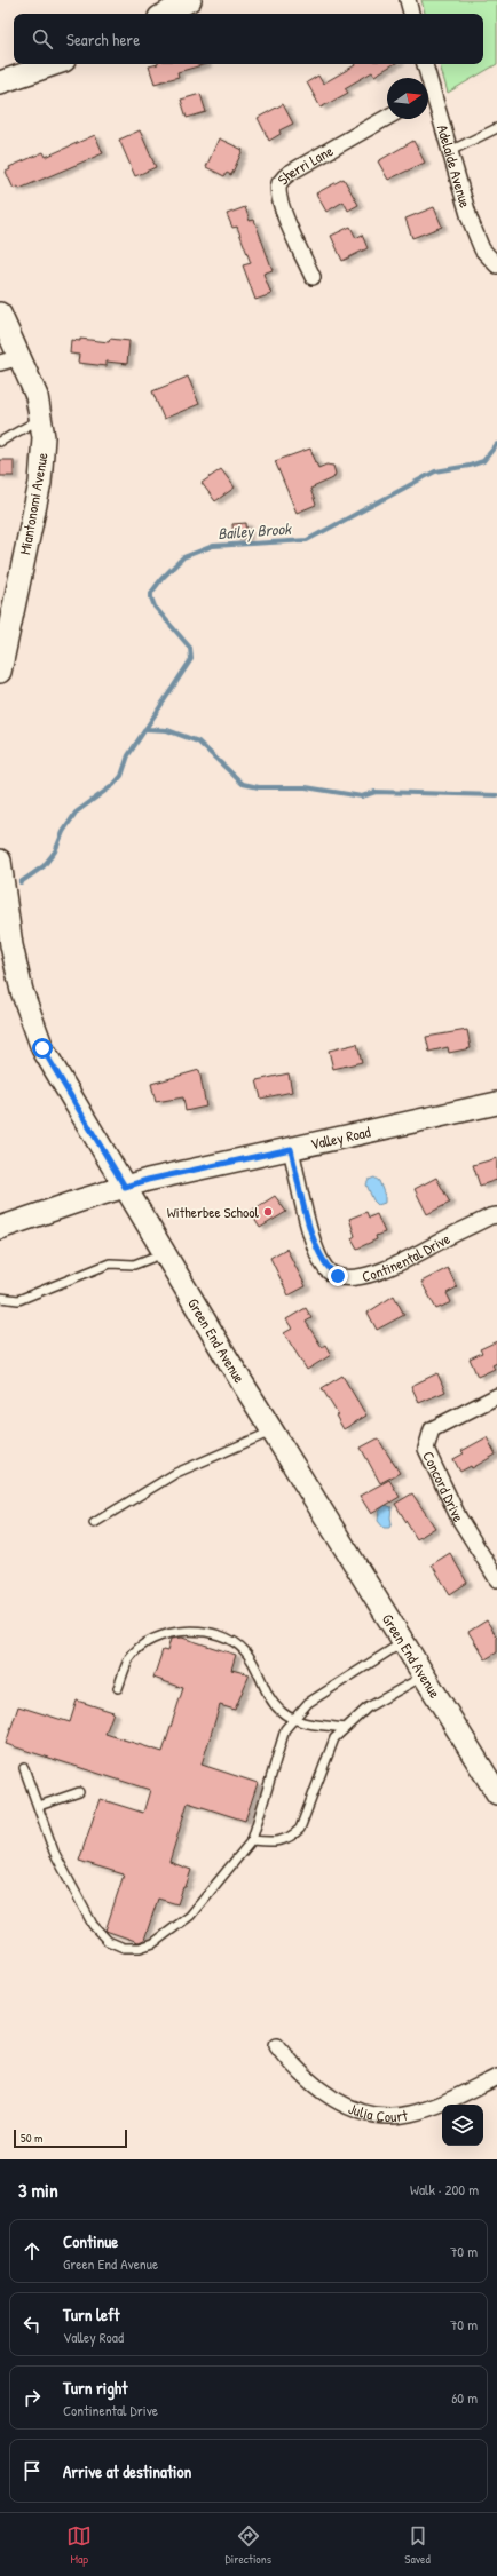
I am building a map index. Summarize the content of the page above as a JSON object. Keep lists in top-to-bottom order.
{
  "streets": {
    "main road": ["Miantonomi Avenue", "Valley Road", "Green End Avenue"],
    "street": [
      "Adelaide Avenue",
      "Sherri Lane",
      "Continental Drive",
      "Concord Drive",
      "Julia Court"
    ]
  },
  "crossings": [
    ["Valley Road", "Continental Drive"],
    ["Valley Road", "Green End Avenue"]
  ],
  "water": ["Bailey Brook"],
  "places": ["Witherbee School"],
  "scale_bar": "50 m",
  "north": "right",
  "page": {
    "search": "Search here",
    "scale": "50 m",
    "heading": ["3 min", "Walk · 200 m"],
    "list": [
      ["Continue", "Green End Avenue", "70 m"],
      ["Turn left", "Valley Road", "70 m"],
      ["Turn right", "Continental Drive", "60 m"],
      "Arrive at destination"
    ],
    "nav": ["Map", "Directions", "Saved"]
  }
}
